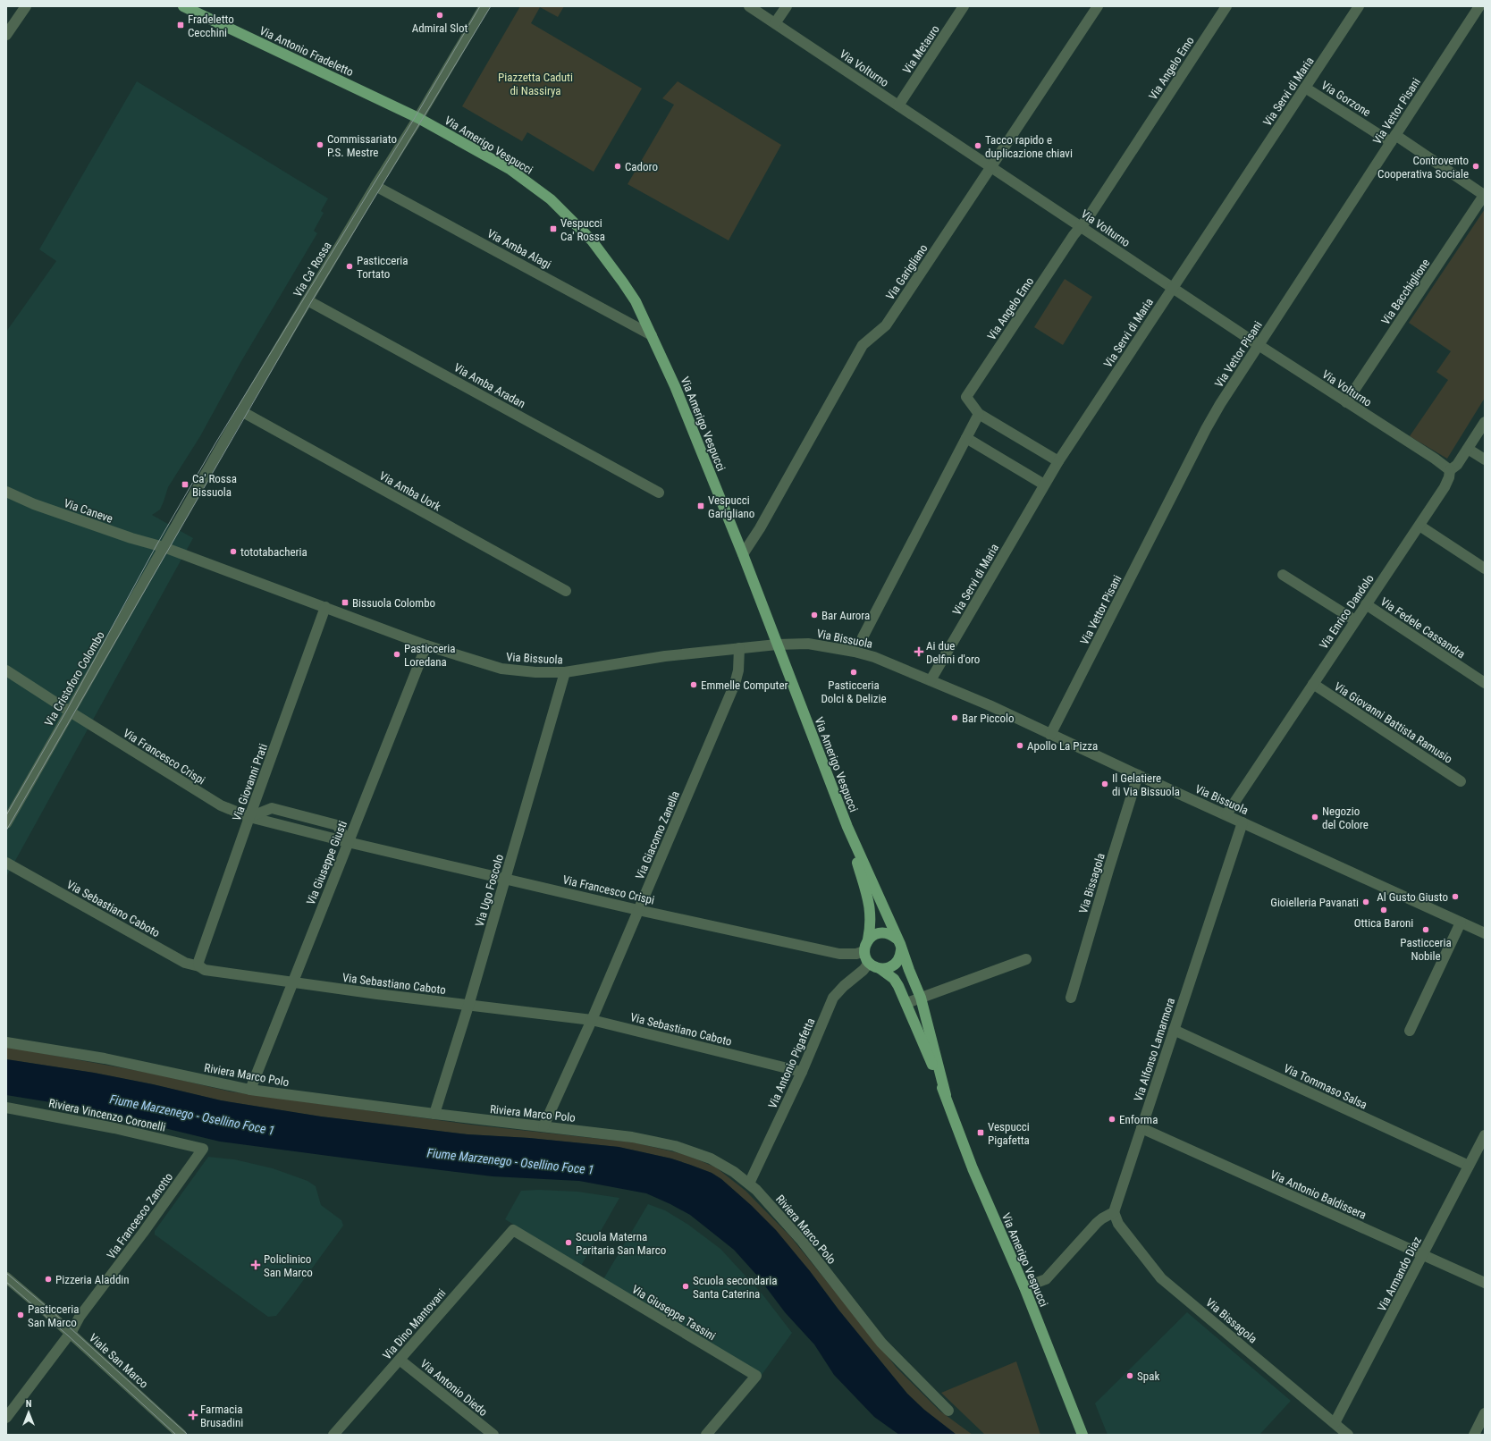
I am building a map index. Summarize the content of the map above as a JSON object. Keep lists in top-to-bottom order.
{
  "streets": {
    "main road": ["Via Antonio Fradeletto", "Via Amerigo Vespucci"],
    "street": [
      "Via Metauro",
      "Via Volturno",
      "Via Angelo Emo",
      "Via Servi di Maria",
      "Via Gorzone",
      "Via Vettor Pisani",
      "Via Amba Alagi",
      "Via Ca' Rossa",
      "Via Garigliano",
      "Via Bacchiglione",
      "Via Amba Aradan",
      "Via Amba Uork",
      "Via Caneve",
      "Via Enrico Dandolo",
      "Via Fedele Cassandra",
      "Via Bissuola",
      "Via Cristoforo Colombo",
      "Via Giovanni Battista Ramusio",
      "Via Francesco Crispi",
      "Via Giovanni Prati",
      "Via Giacomo Zanella",
      "Via Giuseppe Giusti",
      "Via Bissagola",
      "Via Ugo Foscolo",
      "Via Sebastiano Caboto",
      "Via Alfonso Lamarmora",
      "Via Antonio Pigafetta",
      "Riviera Marco Polo",
      "Via Tommaso Salsa",
      "Riviera Vincenzo Coronelli",
      "Via Antonio Baldissera",
      "Via Francesco Zanotto",
      "Via Armando Diaz",
      "Via Giuseppe Tassini",
      "Via Dino Mantovani",
      "Viale San Marco",
      "Via Antonio Diedo"
    ]
  },
  "crossings": [
    ["Via Metauro", "Via Volturno"],
    ["Via Antonio Fradeletto", "Via Amerigo Vespucci"],
    ["Via Antonio Fradeletto", "Via Ca' Rossa"],
    ["Via Volturno", "Via Angelo Emo"],
    ["Via Volturno", "Via Servi di Maria"],
    ["Via Volturno", "Via Vettor Pisani"],
    ["Via Volturno", "Via Garigliano"],
    ["Via Volturno", "Via Bacchiglione"],
    ["Via Volturno", "Via Enrico Dandolo"],
    ["Via Servi di Maria", "Via Gorzone"],
    ["Via Servi di Maria", "Via Bissuola"],
    ["Via Gorzone", "Via Vettor Pisani"],
    ["Via Gorzone", "Via Bacchiglione"],
    ["Via Vettor Pisani", "Via Bissuola"],
    ["Via Amerigo Vespucci", "Via Amba Alagi"],
    ["Via Amerigo Vespucci", "Via Ca' Rossa"],
    ["Via Amerigo Vespucci", "Via Garigliano"],
    ["Via Amerigo Vespucci", "Via Bissuola"],
    ["Via Amerigo Vespucci", "Via Francesco Crispi"],
    ["Via Amerigo Vespucci", "Via Antonio Pigafetta"],
    ["Via Amba Alagi", "Via Ca' Rossa"],
    ["Via Ca' Rossa", "Via Amba Aradan"],
    ["Via Ca' Rossa", "Via Amba Uork"],
    ["Via Ca' Rossa", "Via Caneve"],
    ["Via Ca' Rossa", "Via Bissuola"],
    ["Via Ca' Rossa", "Via Cristoforo Colombo"],
    ["Via Caneve", "Via Bissuola"],
    ["Via Caneve", "Via Cristoforo Colombo"],
    ["Via Enrico Dandolo", "Via Fedele Cassandra"],
    ["Via Enrico Dandolo", "Via Bissuola"],
    ["Via Enrico Dandolo", "Via Giovanni Battista Ramusio"],
    ["Via Bissuola", "Via Cristoforo Colombo"],
    ["Via Bissuola", "Via Giovanni Prati"],
    ["Via Bissuola", "Via Giacomo Zanella"],
    ["Via Bissuola", "Via Giuseppe Giusti"],
    ["Via Bissuola", "Via Bissagola"],
    ["Via Bissuola", "Via Ugo Foscolo"],
    ["Via Bissuola", "Via Alfonso Lamarmora"],
    ["Via Cristoforo Colombo", "Via Francesco Crispi"],
    ["Via Francesco Crispi", "Via Giovanni Prati"],
    ["Via Francesco Crispi", "Via Giacomo Zanella"],
    ["Via Francesco Crispi", "Via Giuseppe Giusti"],
    ["Via Francesco Crispi", "Via Ugo Foscolo"],
    ["Via Francesco Crispi", "Via Antonio Pigafetta"],
    ["Via Giovanni Prati", "Via Sebastiano Caboto"],
    ["Via Giacomo Zanella", "Via Sebastiano Caboto"],
    ["Via Giacomo Zanella", "Riviera Marco Polo"],
    ["Via Giuseppe Giusti", "Via Sebastiano Caboto"],
    ["Via Giuseppe Giusti", "Riviera Marco Polo"],
    ["Via Bissagola", "Via Alfonso Lamarmora"],
    ["Via Bissagola", "Via Armando Diaz"],
    ["Via Ugo Foscolo", "Via Sebastiano Caboto"],
    ["Via Ugo Foscolo", "Riviera Marco Polo"],
    ["Via Sebastiano Caboto", "Via Antonio Pigafetta"],
    ["Via Alfonso Lamarmora", "Via Tommaso Salsa"],
    ["Via Alfonso Lamarmora", "Via Antonio Baldissera"],
    ["Via Antonio Pigafetta", "Riviera Marco Polo"],
    ["Via Tommaso Salsa", "Via Armando Diaz"],
    ["Riviera Vincenzo Coronelli", "Via Francesco Zanotto"],
    ["Via Antonio Baldissera", "Via Armando Diaz"],
    ["Via Francesco Zanotto", "Viale San Marco"],
    ["Via Giuseppe Tassini", "Via Dino Mantovani"],
    ["Via Dino Mantovani", "Via Antonio Diedo"]
  ],
  "water": ["Fiume Marzenego - Osellino Foce 1"],
  "parks": ["Piazzetta Caduti di Nassirya"],
  "places": {
    "other": [
      "Admiral Slot",
      "Commissariato P.S. Mestre",
      "Tacco rapido e duplicazione chiavi",
      "Cadoro",
      "Controvento Cooperativa Sociale",
      "Pasticceria Tortato",
      "tototabacheria",
      "Bar Aurora",
      "Pasticceria Loredana",
      "Pasticceria Dolci & Delizie",
      "Emmelle Computer",
      "Bar Piccolo",
      "Apollo La Pizza",
      "Il Gelatiere di Via Bissuola",
      "Negozio del Colore",
      "Al Gusto Giusto",
      "Gioielleria Pavanati",
      "Ottica Baroni",
      "Pasticceria Nobile",
      "Enforma",
      "Scuola Materna Paritaria San Marco",
      "Pizzeria Aladdin",
      "Scuola secondaria Santa Caterina",
      "Pasticceria San Marco",
      "Spak"
    ],
    "transit": [
      "Fradeletto Cecchini",
      "Vespucci Ca' Rossa",
      "Ca' Rossa Bissuola",
      "Vespucci Garigliano",
      "Bissuola Colombo",
      "Vespucci Pigafetta"
    ],
    "health": ["Ai due Delfini d'oro", "Policlinico San Marco", "Farmacia Brusadini"]
  },
  "north": "top"
}
